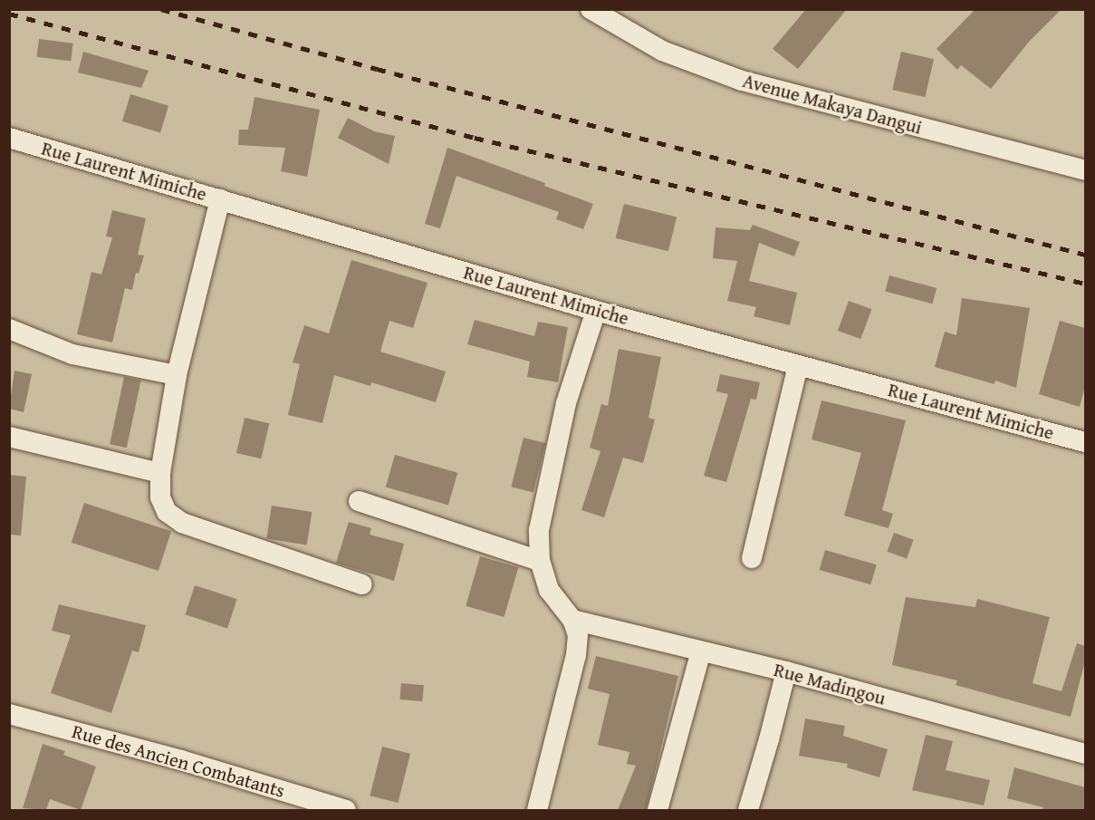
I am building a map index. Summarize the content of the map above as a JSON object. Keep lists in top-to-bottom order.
{
  "streets": {
    "street": [
      "Avenue Makaya Dangui",
      "Rue Laurent Mimiche",
      "Rue Madingou",
      "Rue des Ancien Combatants"
    ]
  }
}
